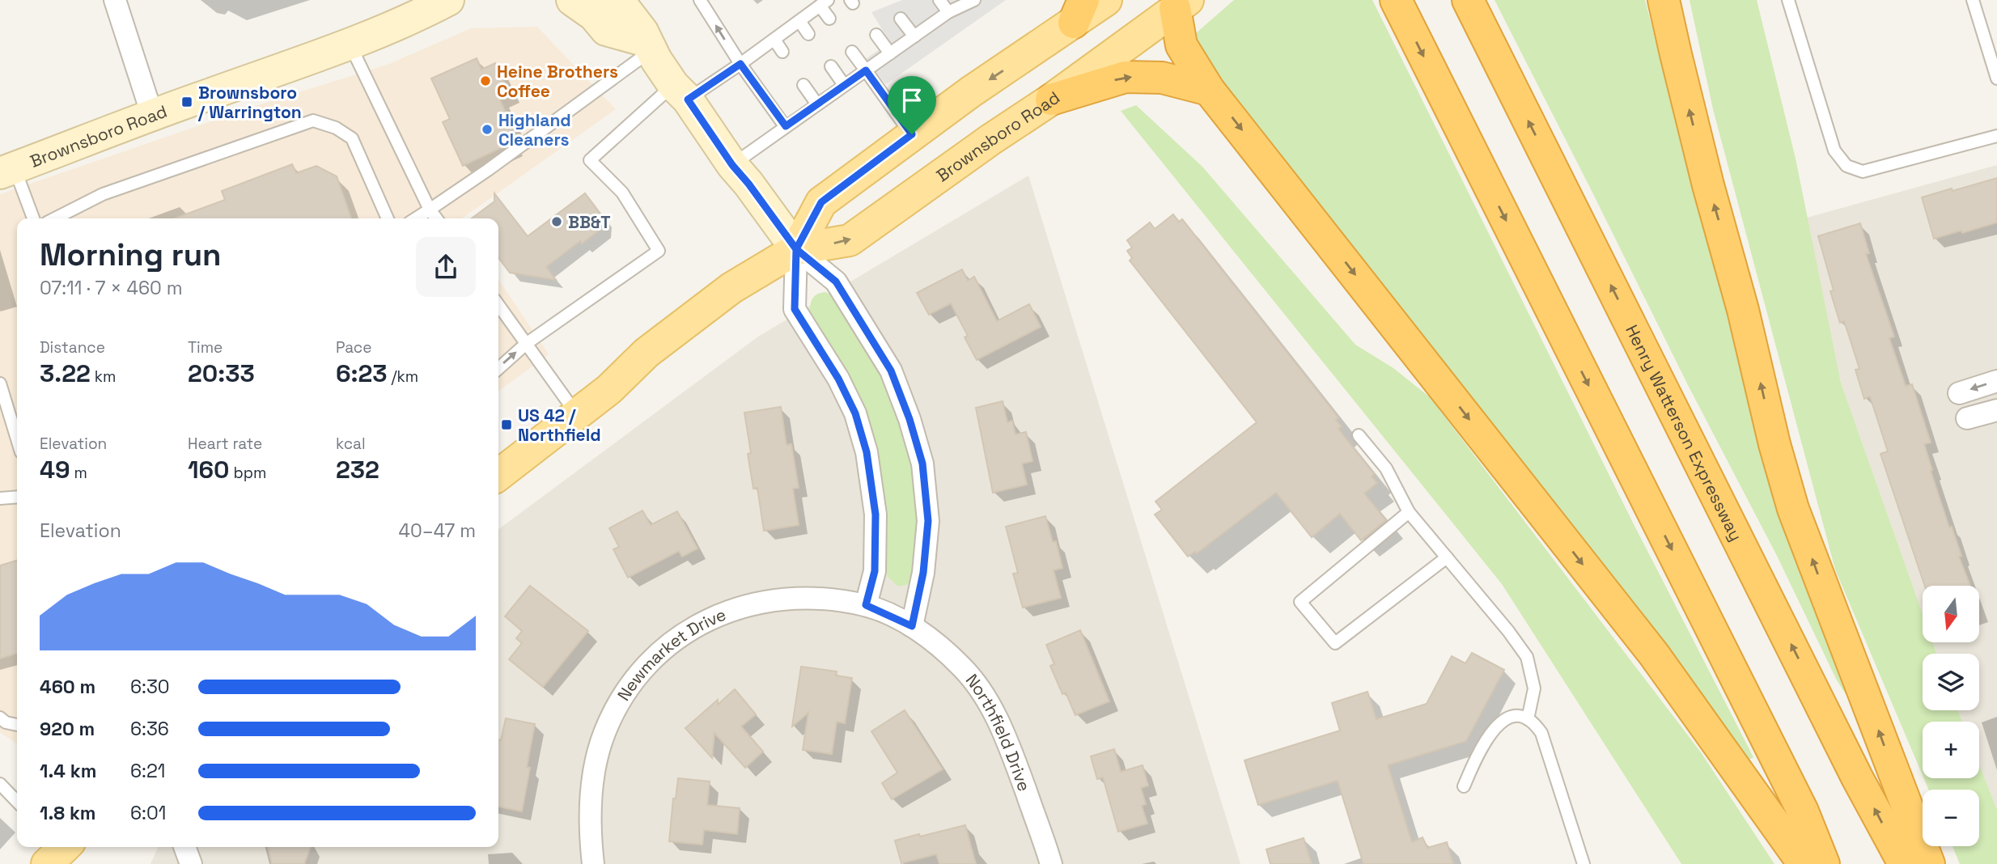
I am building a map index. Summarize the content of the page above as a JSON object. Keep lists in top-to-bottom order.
{
  "streets": {
    "highway": ["Henry Watterson Expressway"],
    "main road": ["Brownsboro Road"],
    "street": ["Newmarket Drive", "Northfield Drive"]
  },
  "crossings": [
    ["Newmarket Drive", "Northfield Drive"]
  ],
  "places": {
    "other": ["Heine Brothers Coffee", "Highland Cleaners", "BB&T"],
    "transit": ["Brownsboro / Warrington", "US 42 / Northfield"]
  },
  "north": "bottom",
  "page": {
    "heading": ["Morning run", "07:11 · 7 × 460 m"],
    "stats": [
      ["Distance", "3.22 km"],
      ["Time", "20:33"],
      ["Pace", "6:23 /km"],
      ["Elevation", "49 m"],
      ["Heart rate", "160 bpm"],
      ["kcal", "232"]
    ],
    "chart": ["Elevation", "40–47 m"],
    "map_buttons": ["+", "−"],
    "list": [
      {
        "name": "460 m",
        "note": "6:30"
      },
      {
        "name": "920 m",
        "note": "6:36"
      },
      {
        "name": "1.4 km",
        "note": "6:21"
      },
      {
        "name": "1.8 km",
        "note": "6:01"
      }
    ]
  }
}
